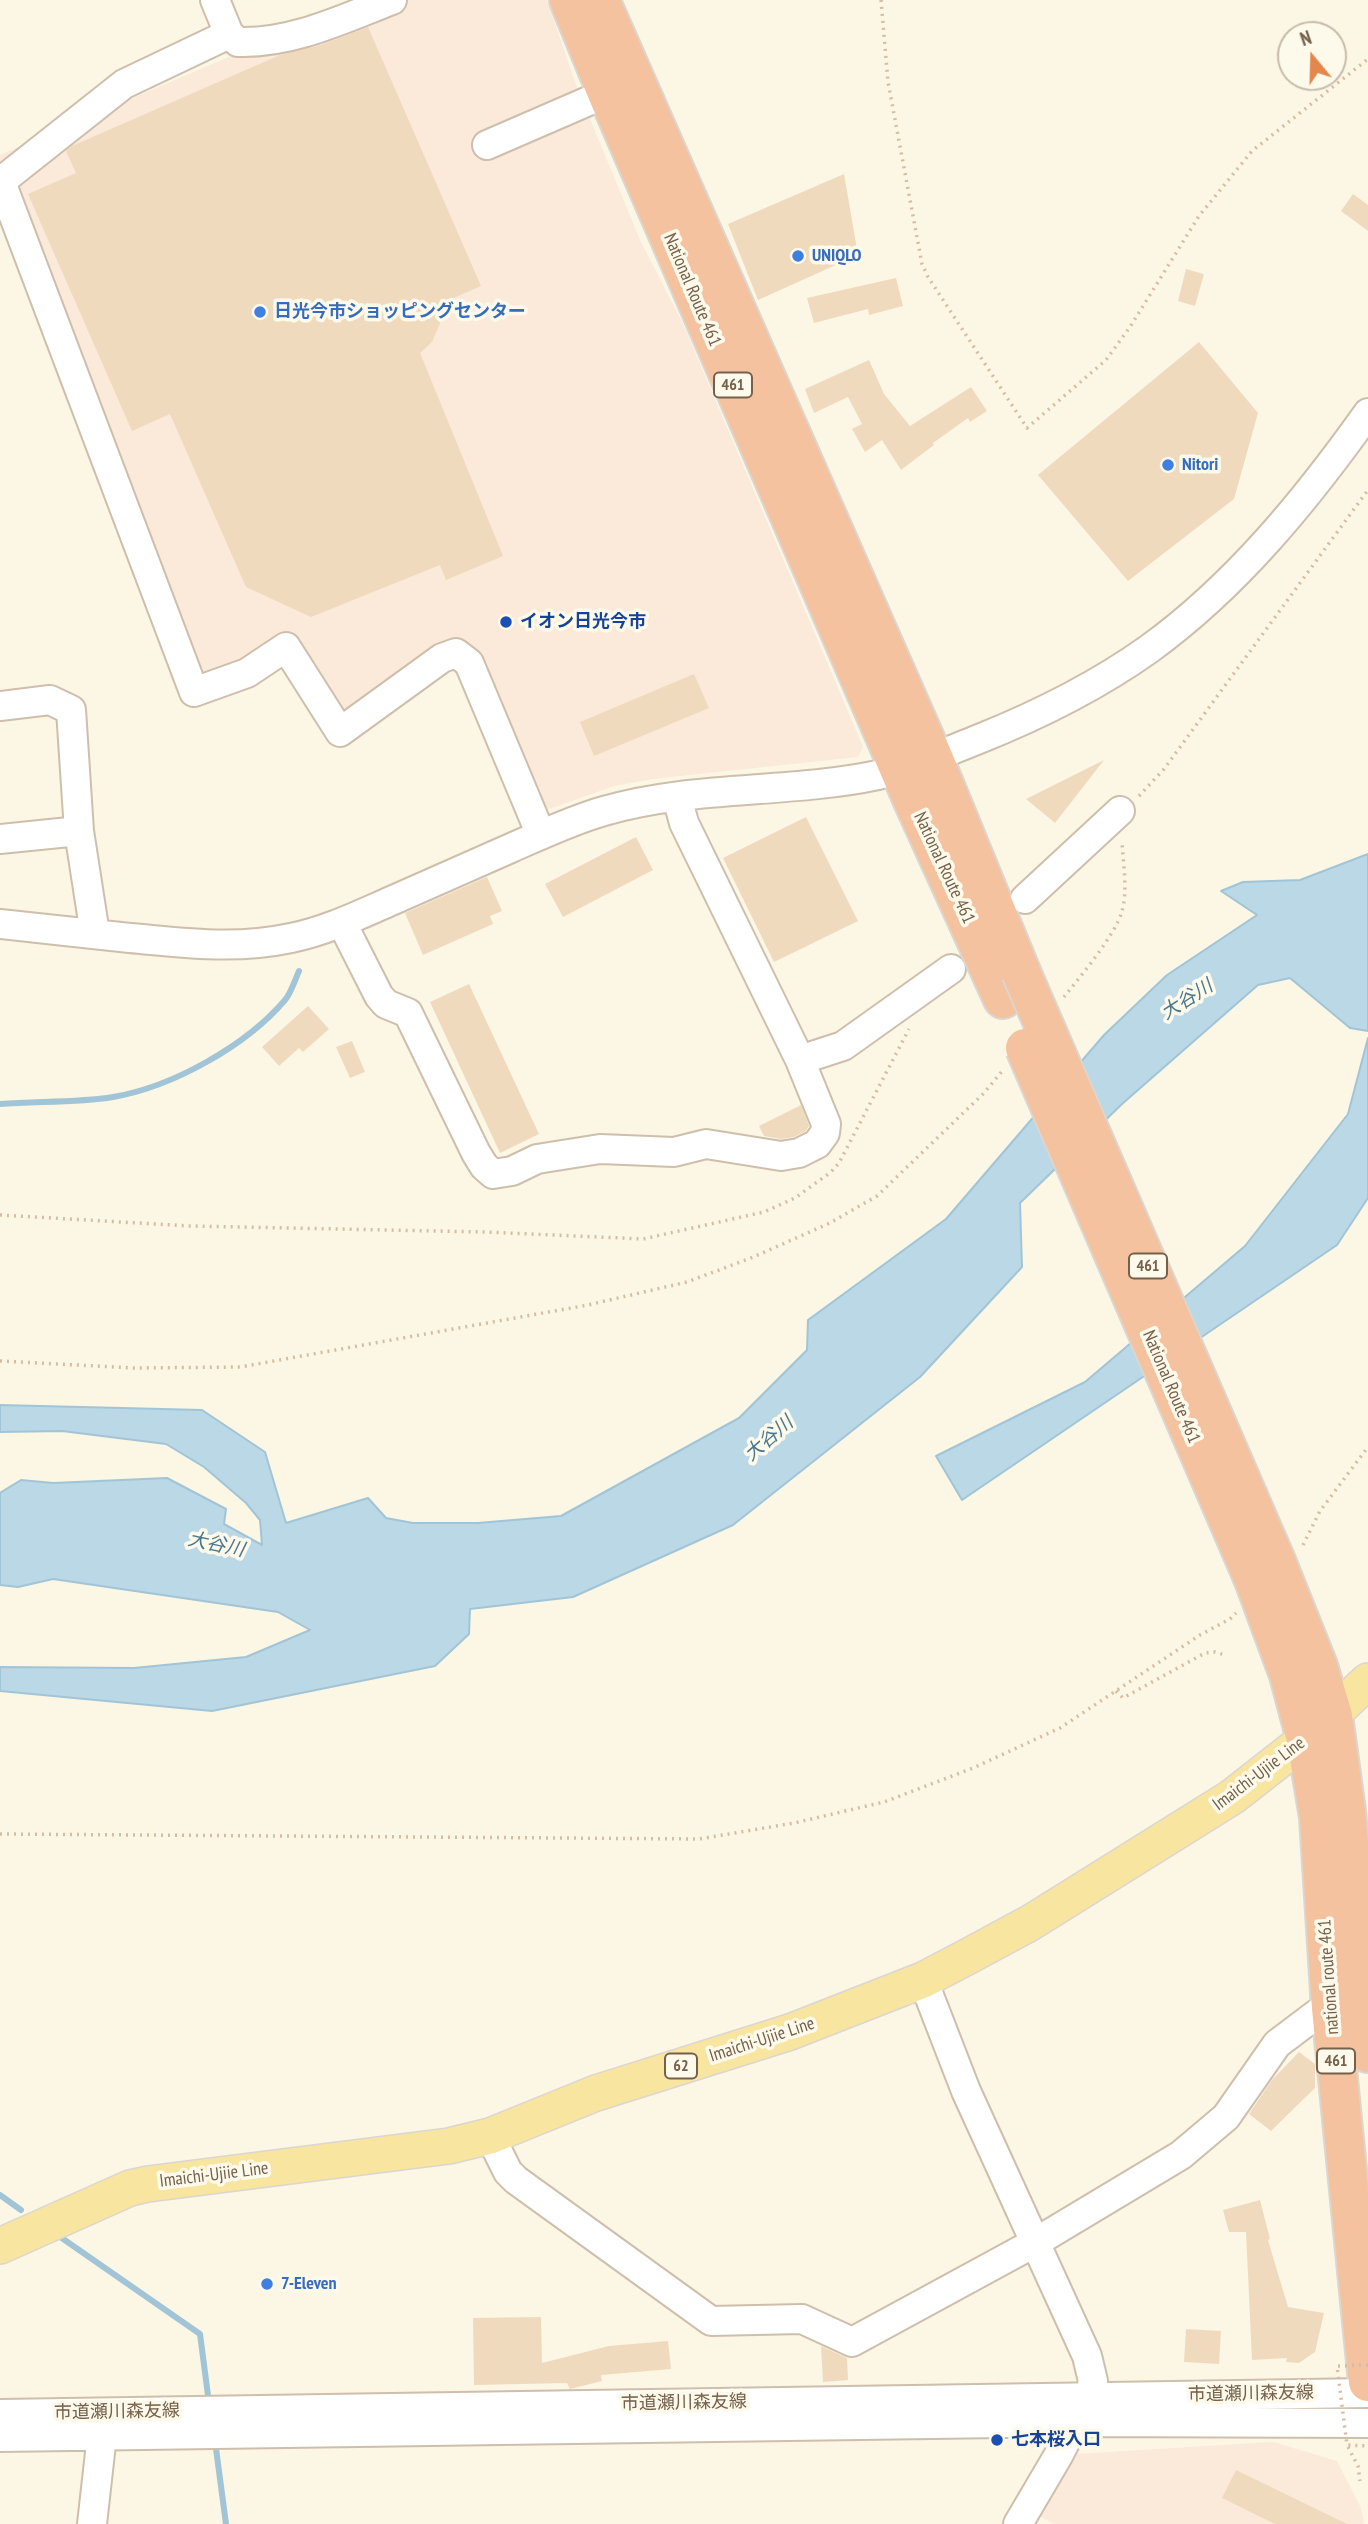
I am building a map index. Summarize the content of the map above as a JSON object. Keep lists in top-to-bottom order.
{
  "streets": {
    "highway": ["National Route 461", "461", "national route 461"],
    "main road": ["Imaichi-Ujiie Line", "62"],
    "street": ["市道瀬川森友線"]
  },
  "crossings": [
    ["National Route 461", "Imaichi-Ujiie Line"],
    ["National Route 461", "national route 461"],
    ["Imaichi-Ujiie Line", "national route 461"]
  ],
  "water": ["大谷川"],
  "places": [
    "UNIQLO",
    "日光今市ショッピングセンター",
    "Nitori",
    "イオン日光今市",
    "7-Eleven",
    "七本桜入口"
  ],
  "north": "top"
}
